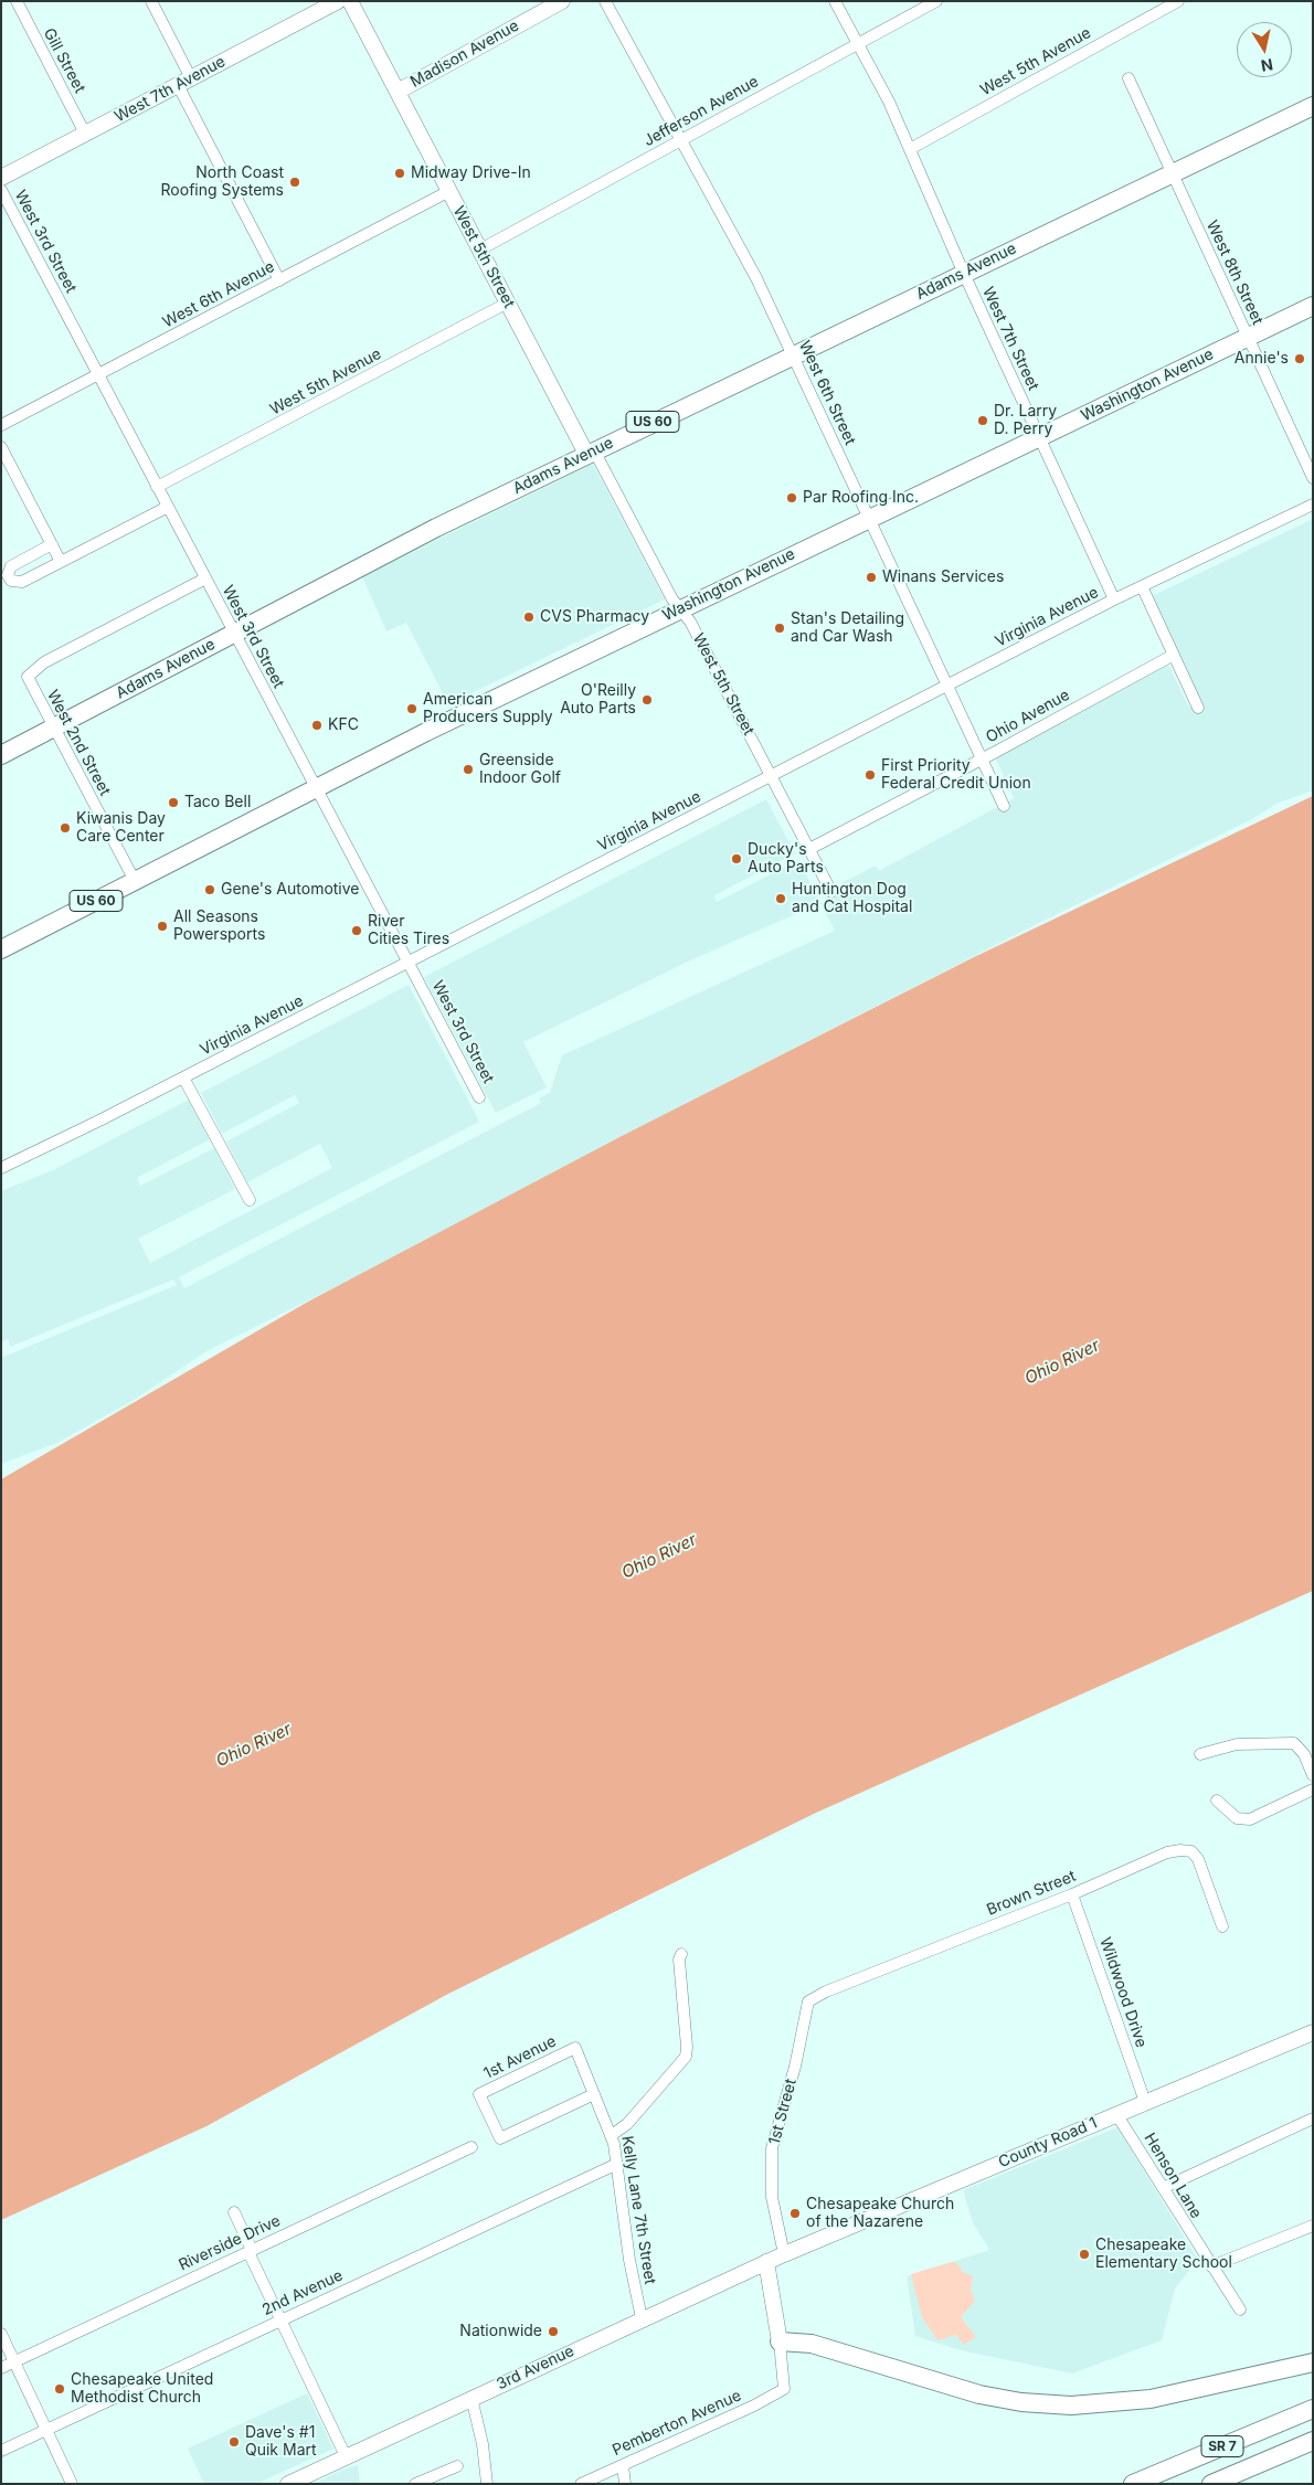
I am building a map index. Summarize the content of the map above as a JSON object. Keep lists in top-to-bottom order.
{
  "streets": {
    "main road": [
      "Adams Avenue",
      "Washington Avenue",
      "US 60",
      "SR 7"
    ],
    "street": [
      "Madison Avenue",
      "Gill Street",
      "West 5th Avenue",
      "West 7th Avenue",
      "Jefferson Avenue",
      "West 3rd Street",
      "West 5th Street",
      "West 8th Street",
      "West 6th Avenue",
      "West 7th Street",
      "West 6th Street",
      "Virginia Avenue",
      "Ohio Avenue",
      "West 2nd Street",
      "Brown Street",
      "Wildwood Drive",
      "1st Avenue",
      "1st Street",
      "County Road 1",
      "Henson Lane",
      "Kelly Lane 7th Street",
      "Riverside Drive",
      "2nd Avenue",
      "3rd Avenue",
      "Pemberton Avenue"
    ]
  },
  "crossings": [
    ["Madison Avenue", "West 5th Street"],
    ["Gill Street", "West 7th Avenue"],
    ["West 5th Avenue", "West 3rd Street"],
    ["West 5th Avenue", "West 5th Street"],
    ["West 5th Avenue", "West 7th Street"],
    ["Jefferson Avenue", "West 5th Street"],
    ["Jefferson Avenue", "West 7th Street"],
    ["Jefferson Avenue", "West 6th Street"],
    ["West 3rd Street", "Adams Avenue"],
    ["West 3rd Street", "West 6th Avenue"],
    ["West 3rd Street", "Washington Avenue"],
    ["West 3rd Street", "Virginia Avenue"],
    ["West 3rd Street", "West 2nd Street"],
    ["West 5th Street", "Adams Avenue"],
    ["West 5th Street", "West 6th Avenue"],
    ["West 5th Street", "Washington Avenue"],
    ["West 5th Street", "Virginia Avenue"],
    ["West 5th Street", "Ohio Avenue"],
    ["Adams Avenue", "West 8th Street"],
    ["Adams Avenue", "West 7th Street"],
    ["Adams Avenue", "West 6th Street"],
    ["Adams Avenue", "West 2nd Street"],
    ["West 8th Street", "Washington Avenue"],
    ["West 7th Street", "Washington Avenue"],
    ["West 7th Street", "Virginia Avenue"],
    ["Washington Avenue", "West 6th Street"],
    ["Washington Avenue", "West 2nd Street"],
    ["West 6th Street", "Virginia Avenue"],
    ["West 6th Street", "Ohio Avenue"],
    ["Brown Street", "Wildwood Drive"],
    ["Brown Street", "1st Street"],
    ["Wildwood Drive", "County Road 1"],
    ["1st Avenue", "Kelly Lane 7th Street"],
    ["1st Street", "County Road 1"],
    ["1st Street", "3rd Avenue"],
    ["County Road 1", "Henson Lane"],
    ["County Road 1", "3rd Avenue"],
    ["Kelly Lane 7th Street", "2nd Avenue"],
    ["Kelly Lane 7th Street", "3rd Avenue"]
  ],
  "water": ["Ohio River"],
  "places": [
    "Midway Drive-In",
    "North Coast Roofing Systems",
    "Annie's",
    "Dr. Larry D. Perry",
    "Par Roofing Inc.",
    "Winans Services",
    "CVS Pharmacy",
    "Stan's Detailing and Car Wash",
    "O'Reilly Auto Parts",
    "American Producers Supply",
    "KFC",
    "Greenside Indoor Golf",
    "First Priority Federal Credit Union",
    "Taco Bell",
    "Kiwanis Day Care Center",
    "Ducky's Auto Parts",
    "Gene's Automotive",
    "Huntington Dog and Cat Hospital",
    "All Seasons Powersports",
    "River Cities Tires",
    "Chesapeake Church of the Nazarene",
    "Chesapeake Elementary School",
    "Nationwide",
    "Chesapeake United Methodist Church",
    "Dave's #1 Quik Mart"
  ],
  "north": "bottom"
}
